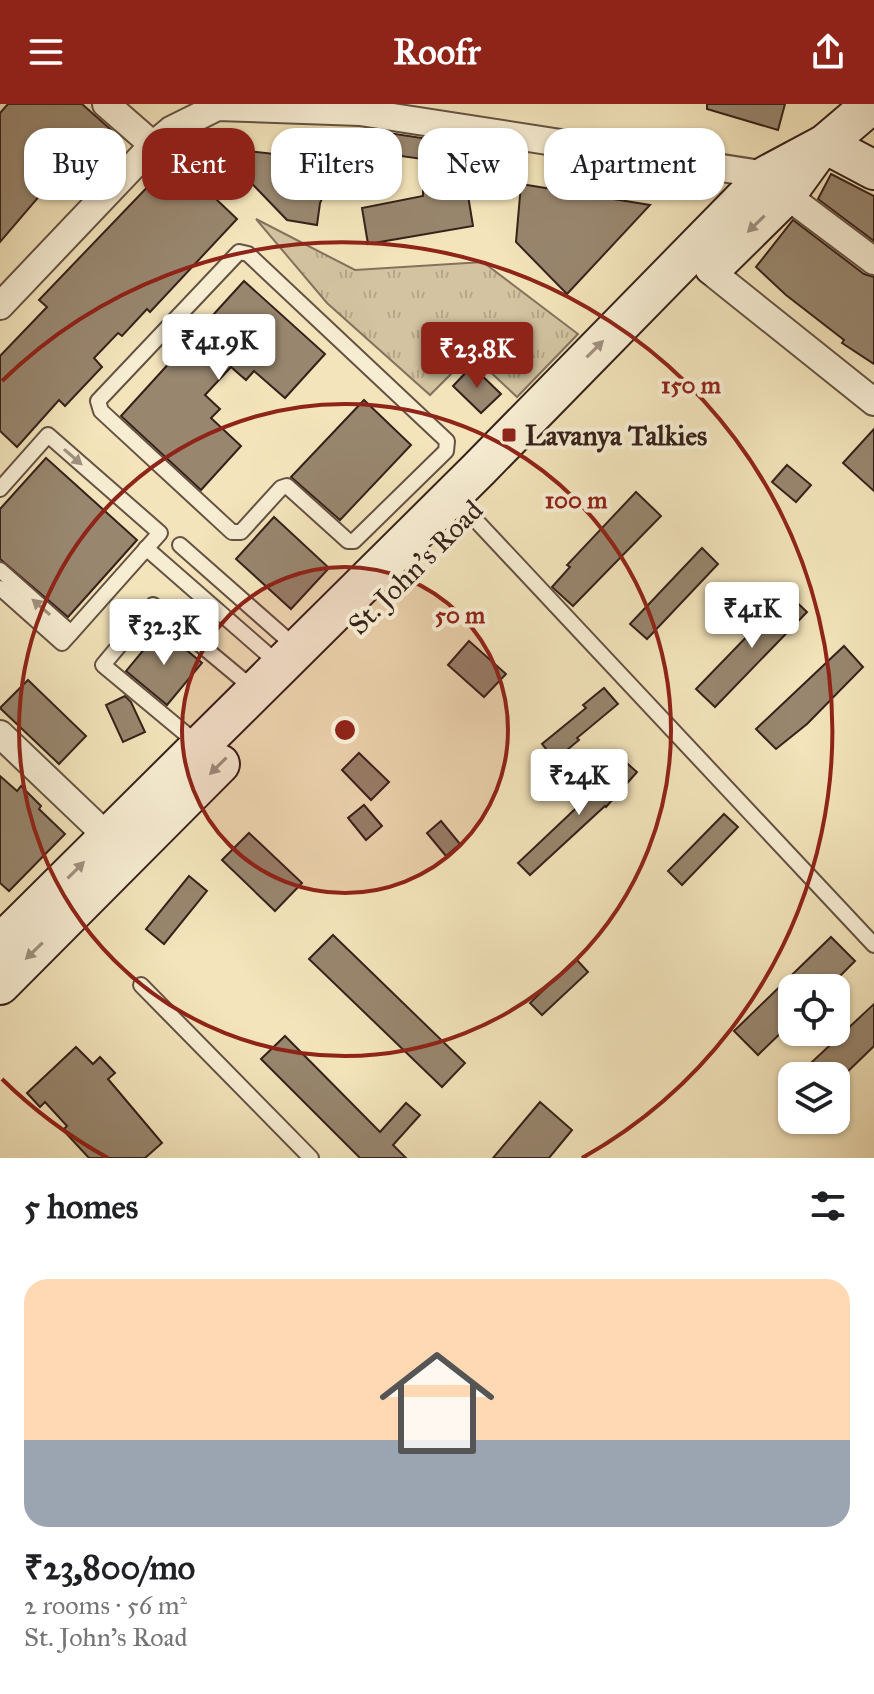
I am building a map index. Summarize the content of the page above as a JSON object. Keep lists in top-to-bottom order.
{
  "streets": {
    "main road": ["St. John's Road"]
  },
  "places": {
    "transit": ["Lavanya Talkies"]
  },
  "page": {
    "header": "Roofr",
    "chip": [
      "Buy",
      "Rent",
      "Filters",
      "New",
      "Apartment"
    ],
    "price": [
      "₹41.9K",
      "₹23.8K",
      "₹41K",
      "₹32.3K",
      "₹24K"
    ],
    "heading": "5 homes",
    "list": [
      {
        "name": "₹23,800/mo",
        "note": "2 rooms · 56 m² · St. John's Road"
      }
    ]
  },
  "rings": ["150 m", "100 m", "50 m"]
}
